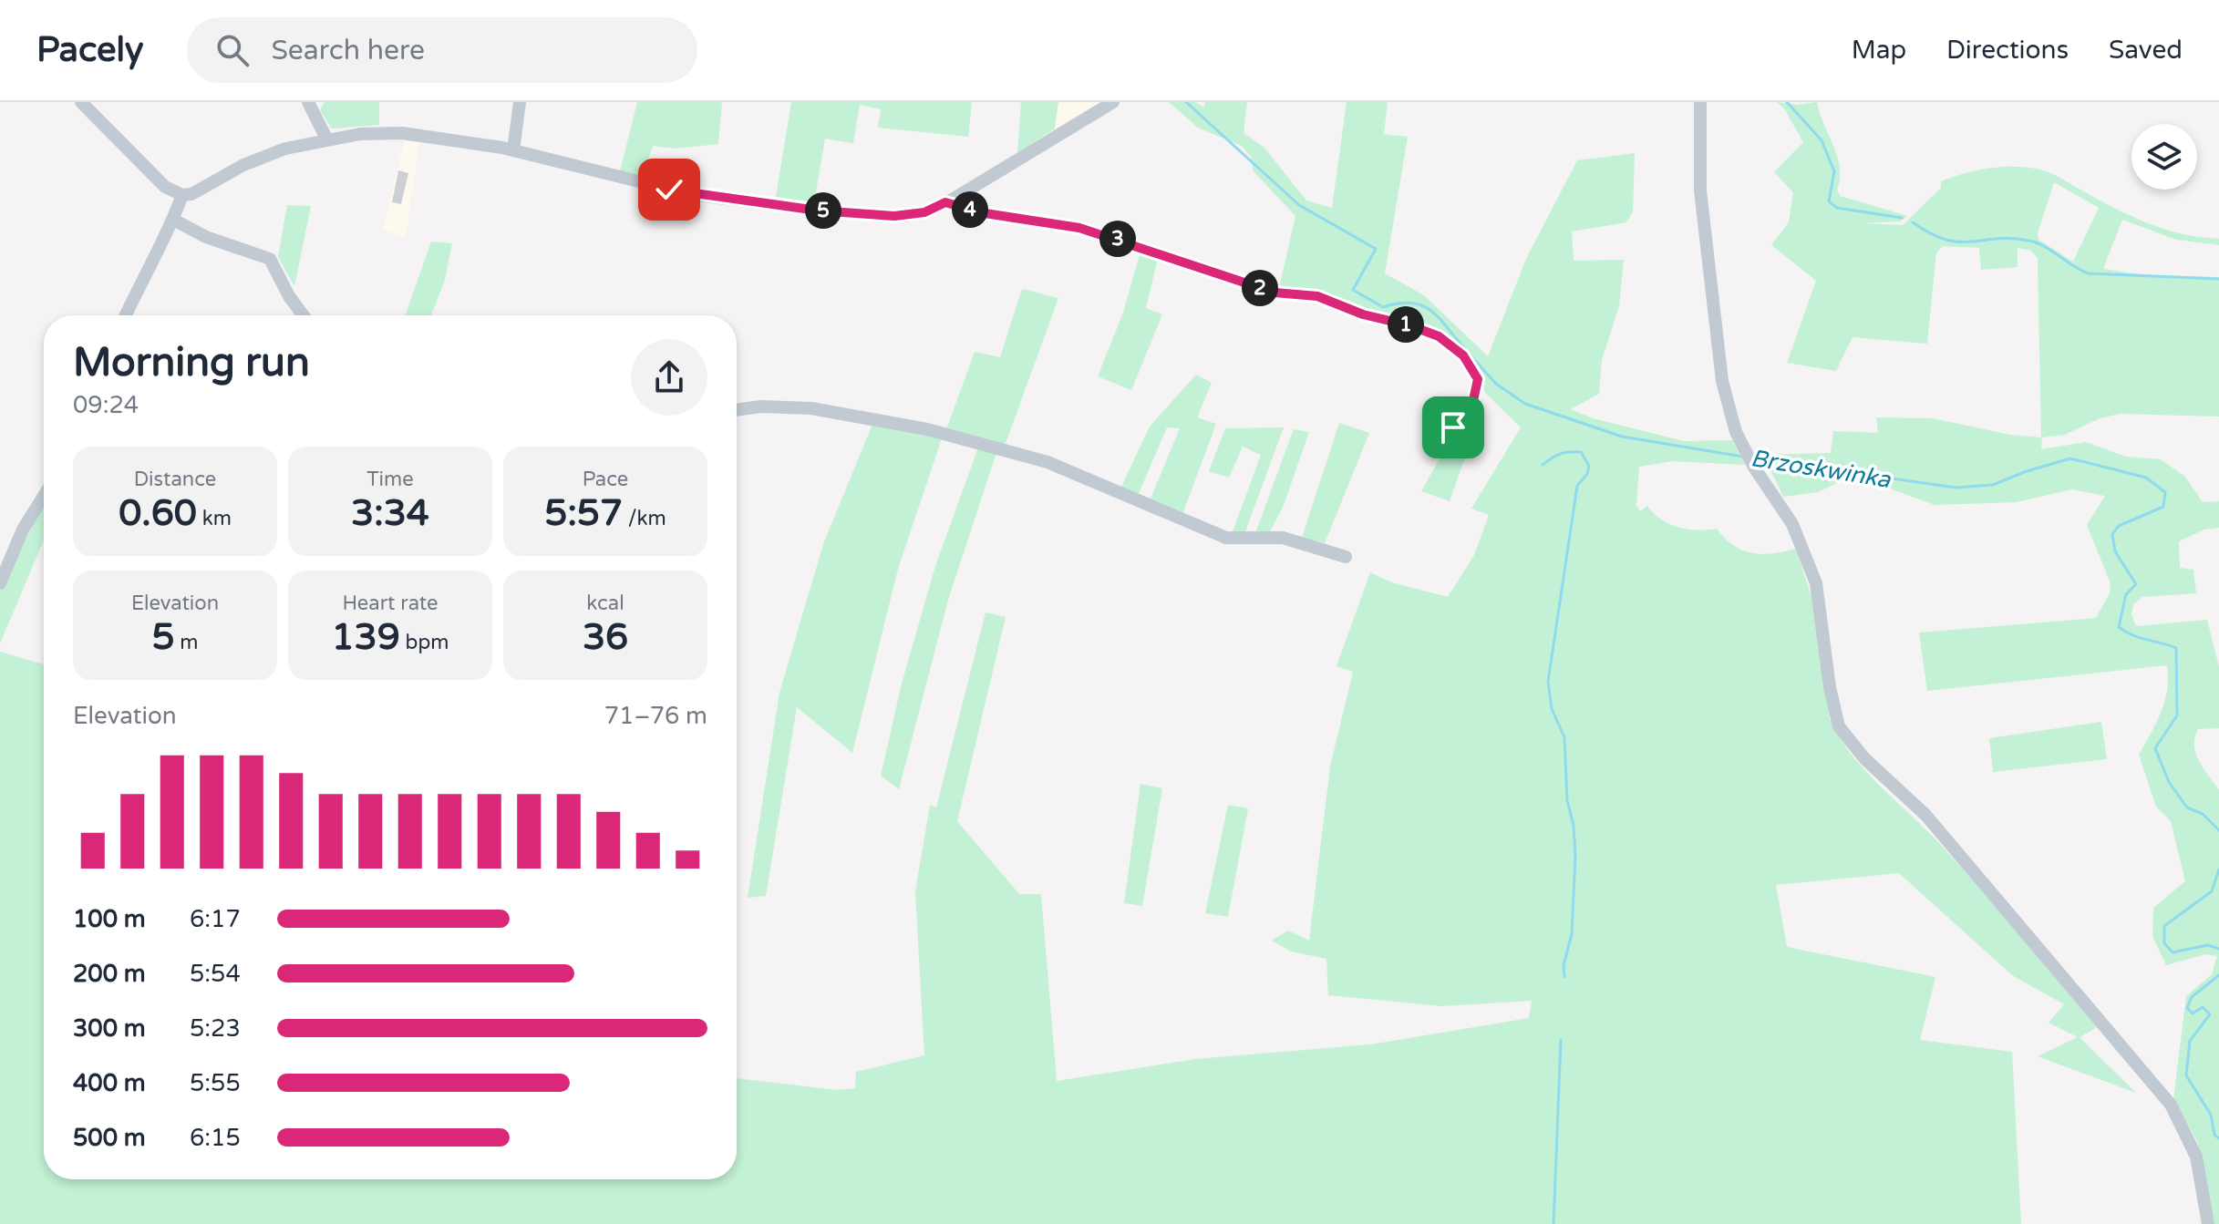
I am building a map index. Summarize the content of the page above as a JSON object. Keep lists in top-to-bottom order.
{
  "water": ["Brzoskwinka"],
  "page": {
    "header": "Pacely",
    "search": "Search here",
    "nav": ["Map", "Directions", "Saved"],
    "pins": [
      "4",
      "5",
      "3",
      "2",
      "1"
    ],
    "heading": ["Morning run", "09:24"],
    "stats": [
      ["Distance", "0.60 km"],
      ["Time", "3:34"],
      ["Pace", "5:57 /km"],
      ["Elevation", "5 m"],
      ["Heart rate", "139 bpm"],
      ["kcal", "36"]
    ],
    "chart": ["Elevation", "71–76 m"],
    "list": [
      {
        "name": "100 m",
        "note": "6:17"
      },
      {
        "name": "200 m",
        "note": "5:54"
      },
      {
        "name": "300 m",
        "note": "5:23"
      },
      {
        "name": "400 m",
        "note": "5:55"
      },
      {
        "name": "500 m",
        "note": "6:15"
      }
    ]
  }
}
